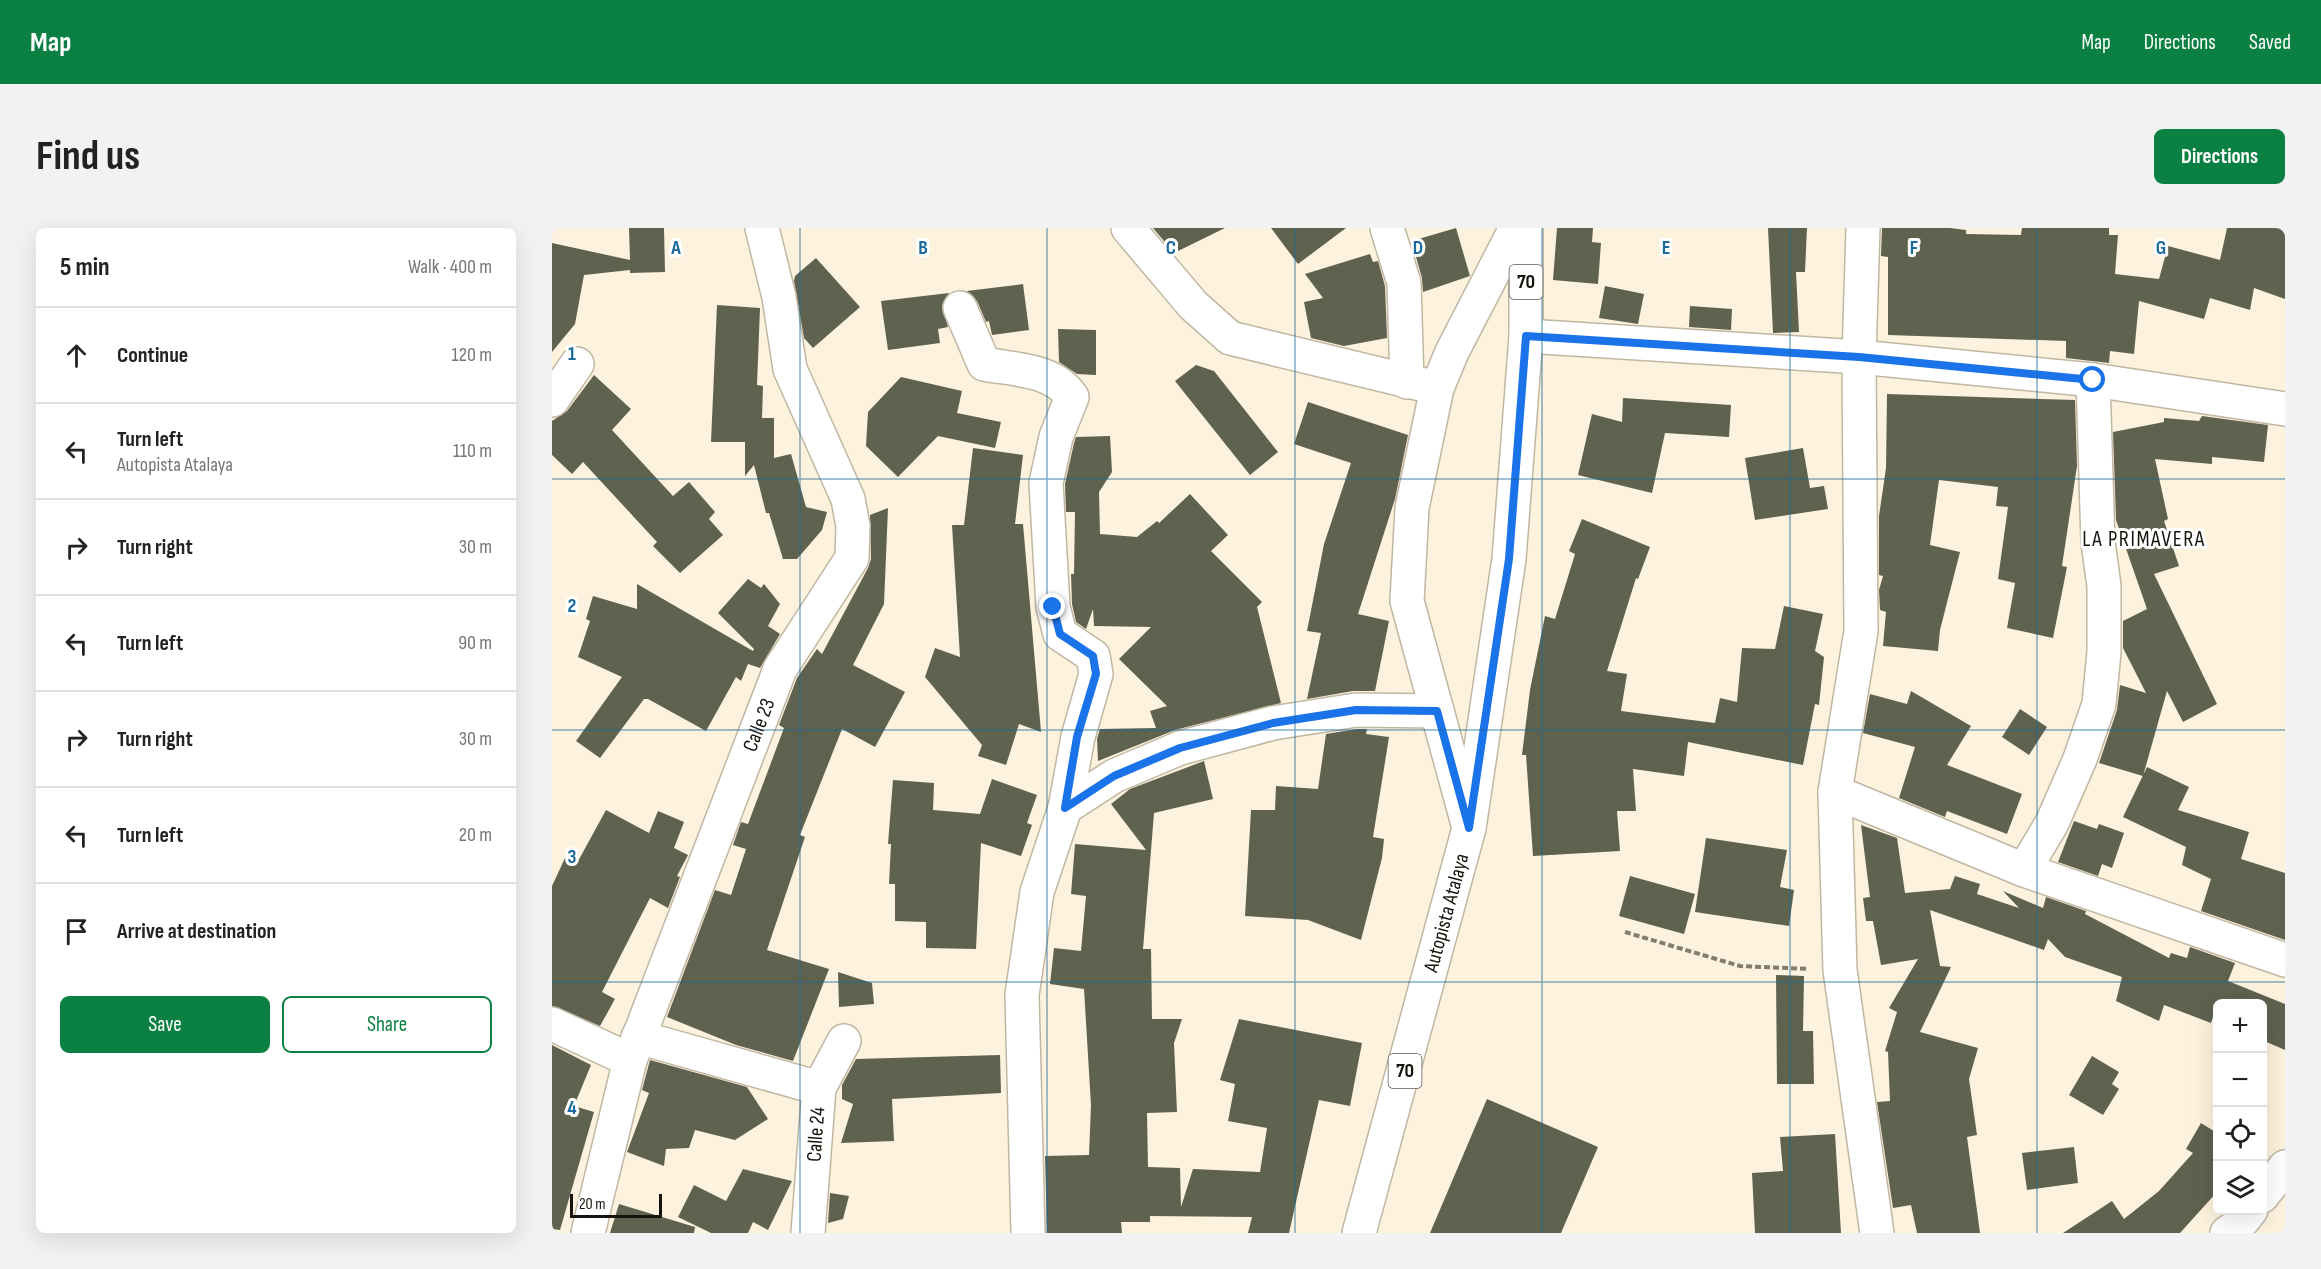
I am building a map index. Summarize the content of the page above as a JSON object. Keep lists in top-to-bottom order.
{
  "streets": {
    "street": [
      "70",
      "Calle 23",
      "Autopista Atalaya",
      "Calle 24"
    ]
  },
  "districts": ["LA PRIMAVERA"],
  "scale_bar": "20 m",
  "page": {
    "header": "Map",
    "nav": ["Map", "Directions", "Saved"],
    "buttons": [
      "Directions",
      ["Save", "Share"]
    ],
    "title": "Find us",
    "heading": ["5 min", "Walk · 400 m"],
    "list": [
      ["Continue", "120 m"],
      ["Turn left", "Autopista Atalaya", "110 m"],
      ["Turn right", "30 m"],
      ["Turn left", "90 m"],
      ["Turn right", "30 m"],
      ["Turn left", "20 m"],
      "Arrive at destination"
    ],
    "map_buttons": ["+", "−"],
    "scale": "20 m"
  },
  "grid": {
    "columns": [
      "A",
      "B",
      "C",
      "D",
      "E",
      "F",
      "G"
    ],
    "rows": [
      "1",
      "2",
      "3",
      "4"
    ]
  }
}
